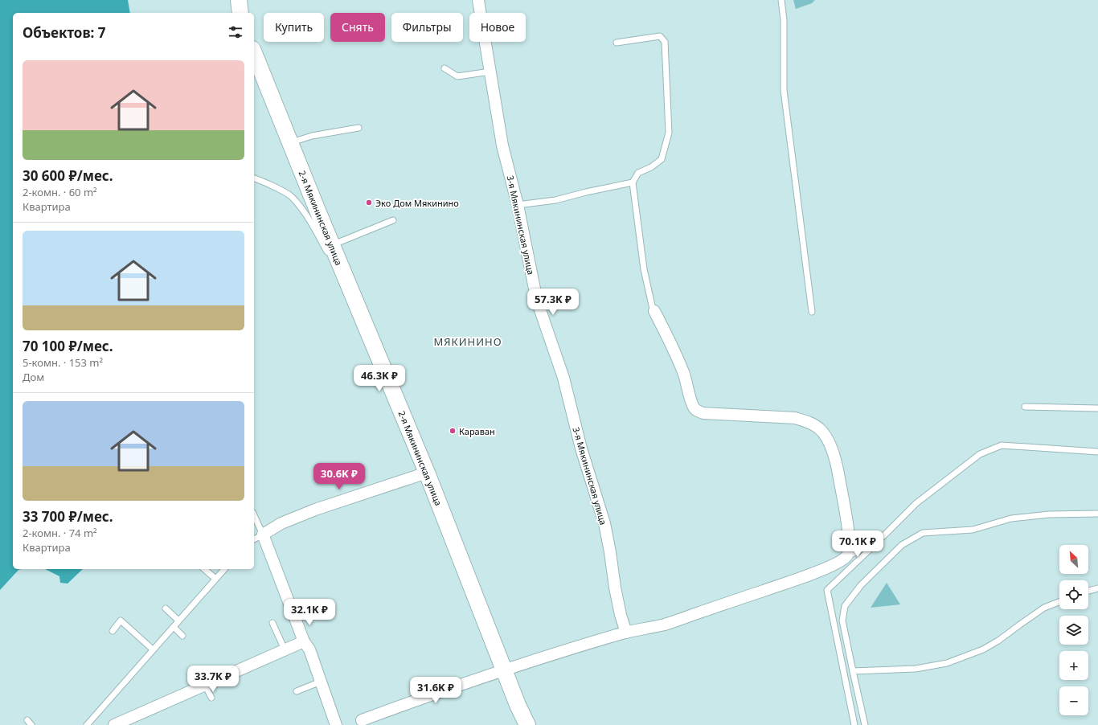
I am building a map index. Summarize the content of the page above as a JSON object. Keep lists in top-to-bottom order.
{
  "streets": {
    "street": ["2-я Мякининская улица", "3-я Мякининская улица"]
  },
  "districts": ["МЯКИНИНО"],
  "places": ["Эко Дом Мякинино", "Караван"],
  "north": "top left",
  "page": {
    "chip": [
      "Купить",
      "Снять",
      "Фильтры",
      "Новое"
    ],
    "heading": "Объектов: 7",
    "list": [
      {
        "name": "30 600 ₽/мес.",
        "note": "2-комн. · 60 m² · Квартира"
      },
      {
        "name": "70 100 ₽/мес.",
        "note": "5-комн. · 153 m² · Дом"
      },
      {
        "name": "33 700 ₽/мес.",
        "note": "2-комн. · 74 m² · Квартира"
      }
    ],
    "price": [
      "57.3K ₽",
      "46.3K ₽",
      "30.6K ₽",
      "70.1K ₽",
      "32.1K ₽",
      "33.7K ₽",
      "31.6K ₽"
    ],
    "map_buttons": ["+", "−"]
  }
}
